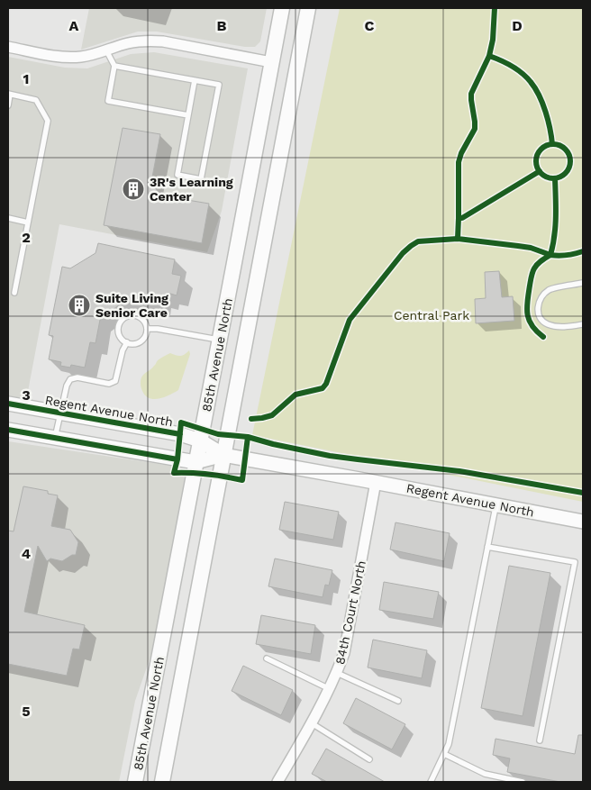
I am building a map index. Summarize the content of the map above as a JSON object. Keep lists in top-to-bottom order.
{
  "streets": {
    "main road": ["85th Avenue North"],
    "street": ["Regent Avenue North", "84th Court North"]
  },
  "crossings": [
    ["85th Avenue North", "Regent Avenue North"],
    ["Regent Avenue North", "84th Court North"]
  ],
  "parks": ["Central Park"],
  "places": {
    "building": ["3R's Learning Center", "Suite Living Senior Care"]
  },
  "grid": {
    "columns": [
      "A",
      "B",
      "C",
      "D"
    ],
    "rows": [
      "1",
      "2",
      "3",
      "4",
      "5"
    ]
  }
}
